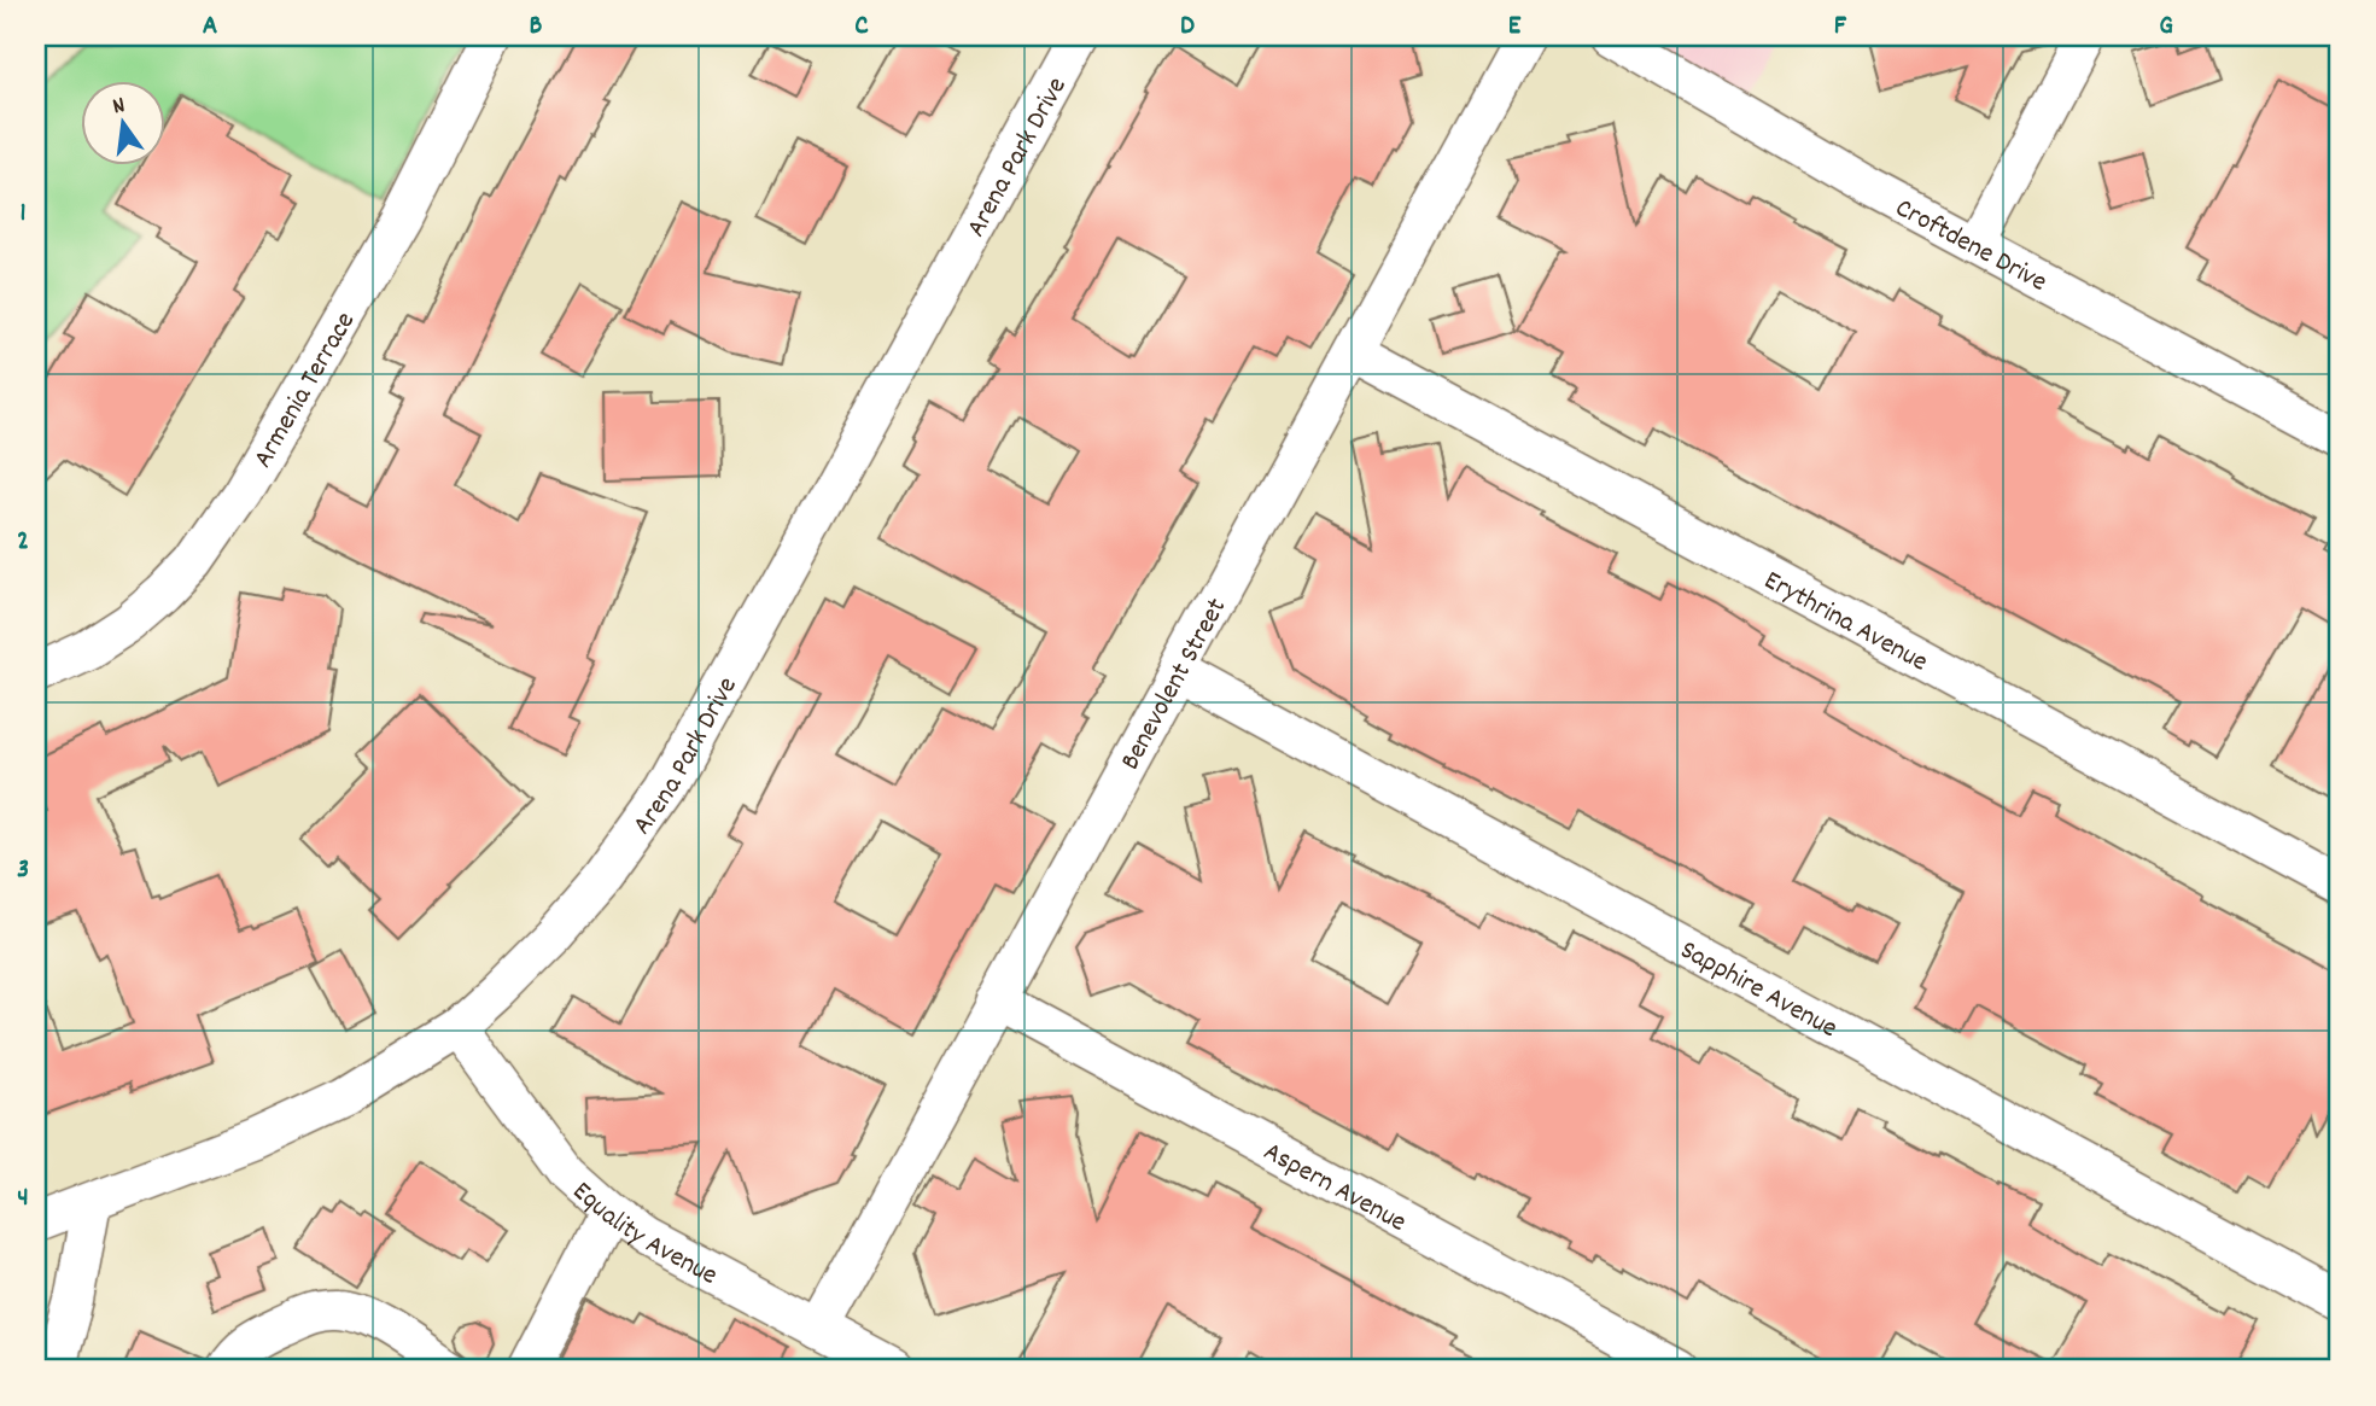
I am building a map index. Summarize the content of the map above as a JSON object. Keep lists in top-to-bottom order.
{
  "streets": {
    "street": [
      "Arena Park Drive",
      "Croftdene Drive",
      "Armenia Terrace",
      "Erythrina Avenue",
      "Benevolent Street",
      "Sapphire Avenue",
      "Aspern Avenue",
      "Equality Avenue"
    ]
  },
  "crossings": [
    ["Arena Park Drive", "Equality Avenue"],
    ["Erythrina Avenue", "Benevolent Street"],
    ["Benevolent Street", "Sapphire Avenue"],
    ["Benevolent Street", "Aspern Avenue"],
    ["Benevolent Street", "Equality Avenue"]
  ],
  "north": "top",
  "grid": {
    "columns": [
      "A",
      "B",
      "C",
      "D",
      "E",
      "F",
      "G"
    ],
    "rows": [
      "1",
      "2",
      "3",
      "4"
    ]
  }
}
